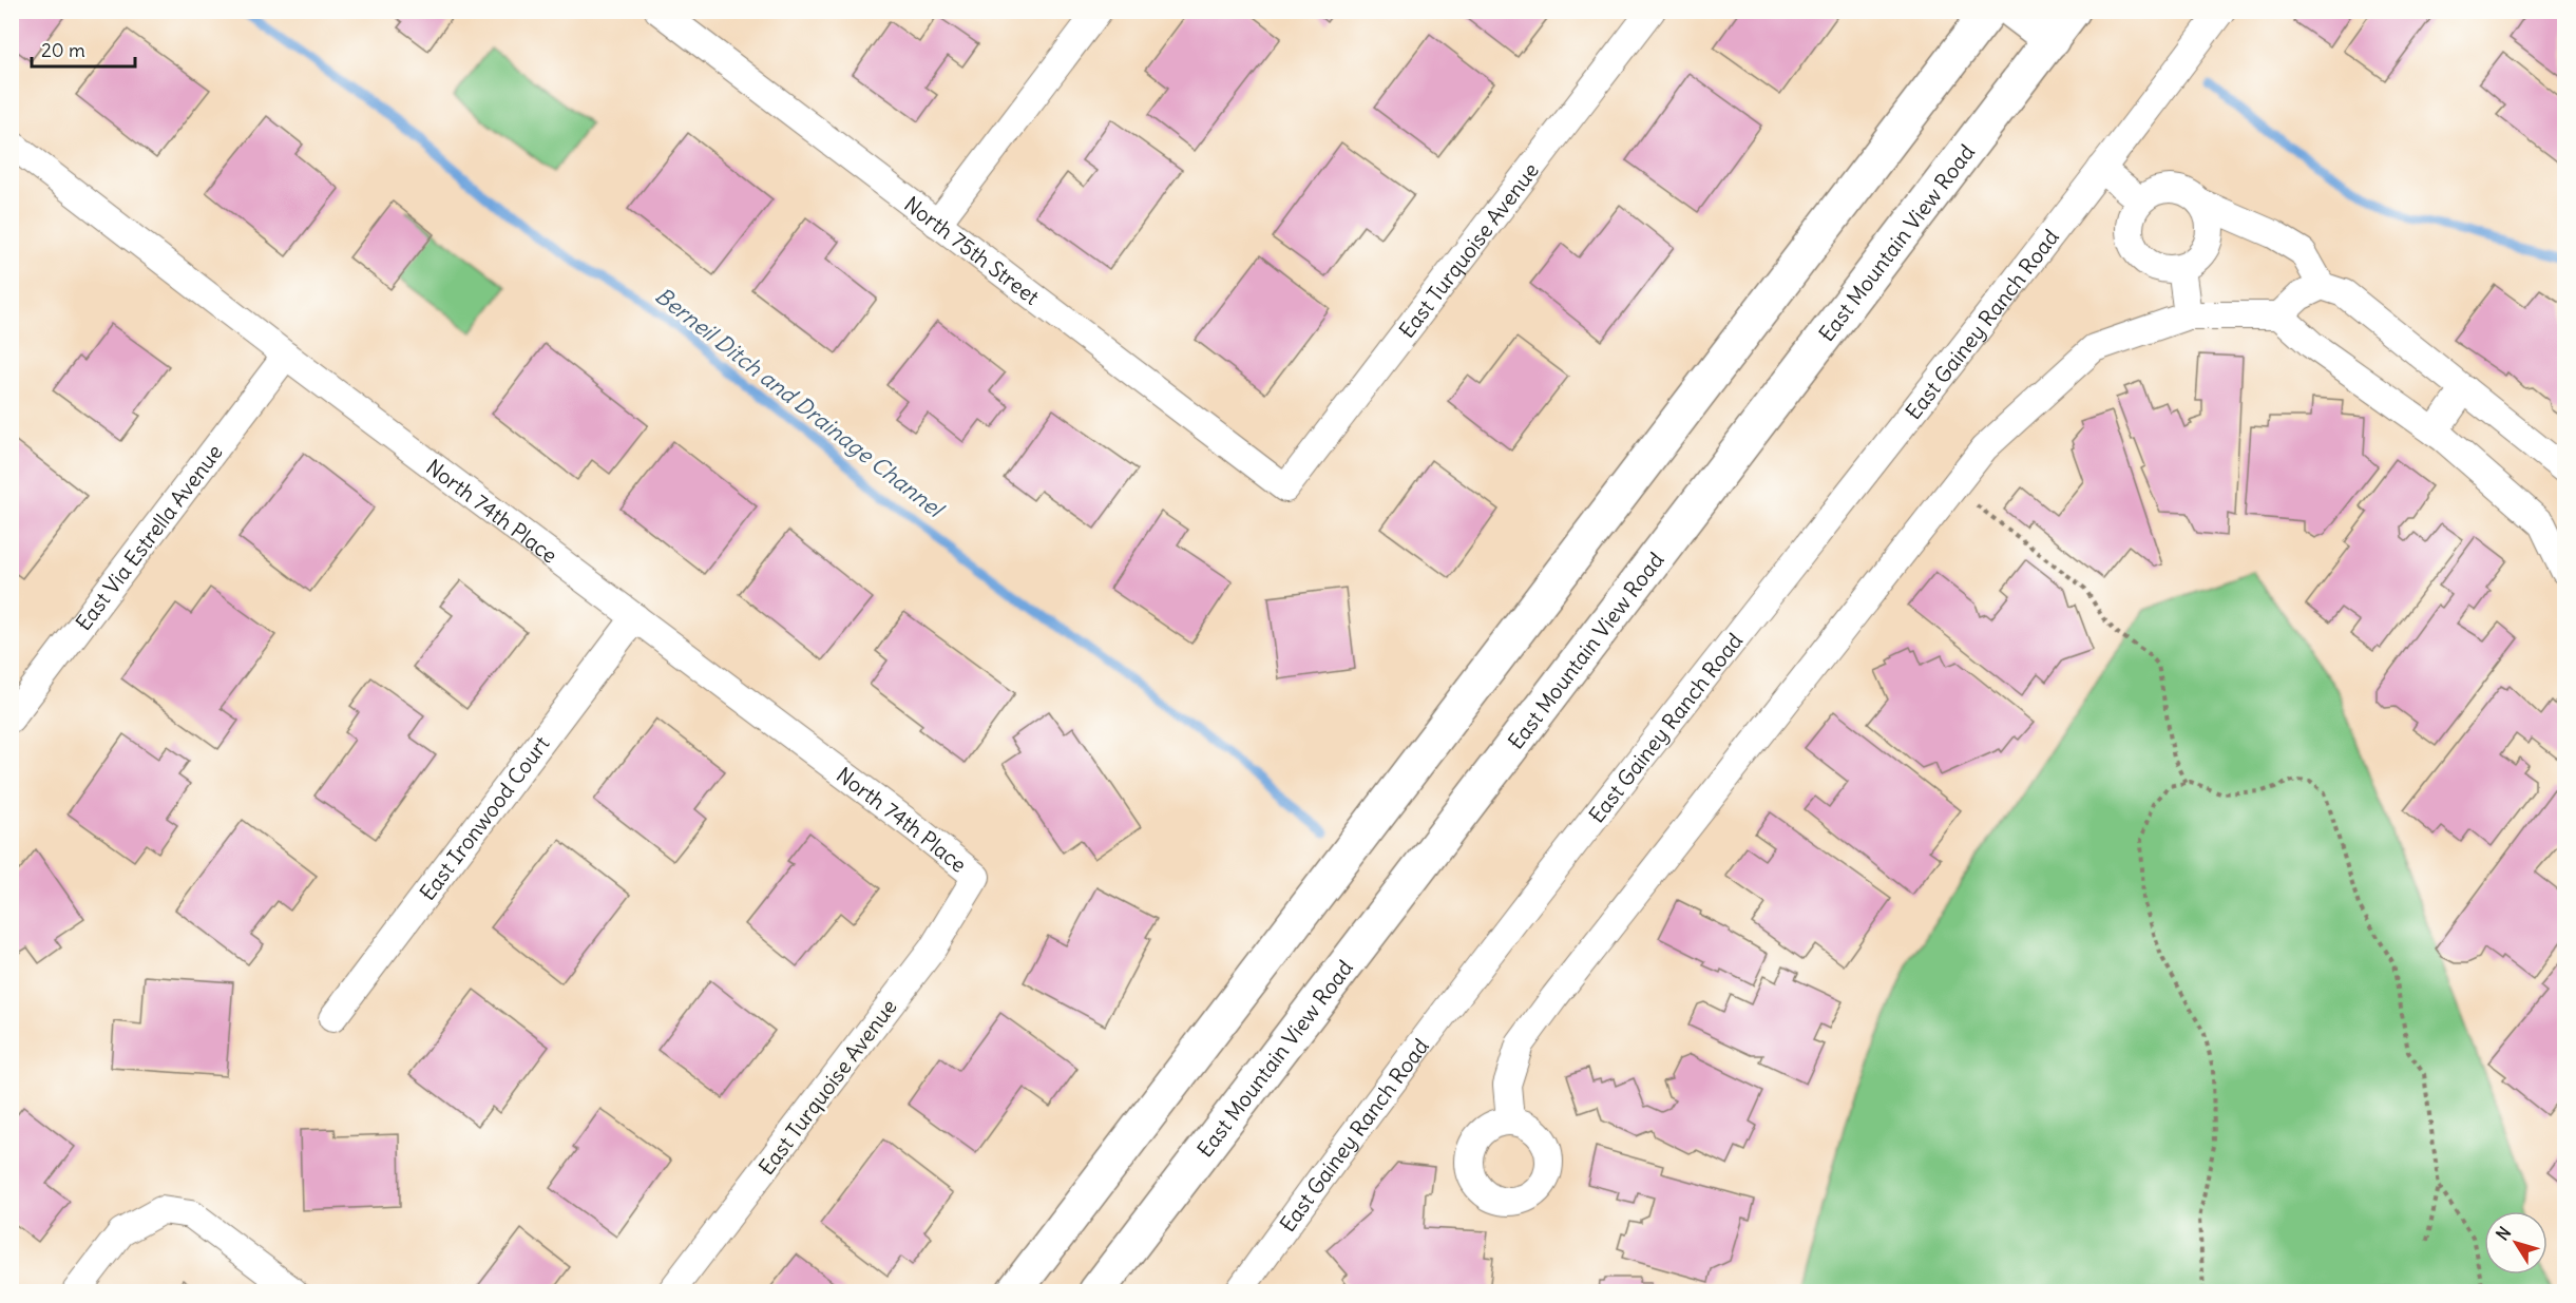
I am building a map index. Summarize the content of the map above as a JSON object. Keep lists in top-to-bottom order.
{
  "streets": {
    "main road": ["East Mountain View Road"],
    "street": [
      "North 75th Street",
      "East Turquoise Avenue",
      "East Gainey Ranch Road",
      "North 74th Place",
      "East Via Estrella Avenue",
      "East Ironwood Court"
    ]
  },
  "crossings": [
    ["North 75th Street", "East Turquoise Avenue"],
    ["East Turquoise Avenue", "North 74th Place"],
    ["North 74th Place", "East Via Estrella Avenue"],
    ["North 74th Place", "East Ironwood Court"]
  ],
  "water": ["Berneil Ditch and Drainage Channel"],
  "scale_bar": "20 m",
  "north": "top left"
}
